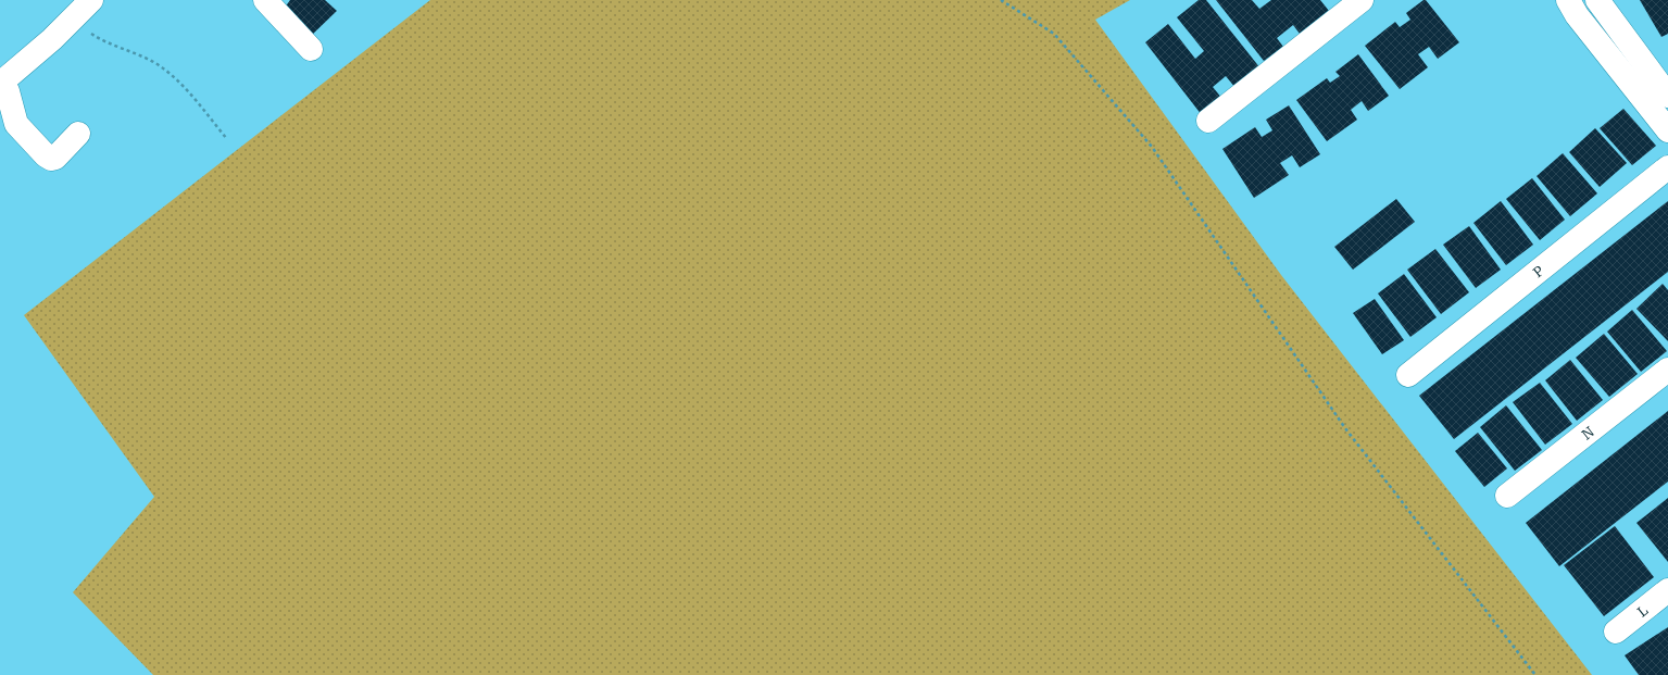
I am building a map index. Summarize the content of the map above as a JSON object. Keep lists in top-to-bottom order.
{
  "streets": {
    "main road": ["P", "N", "L"]
  }
}
